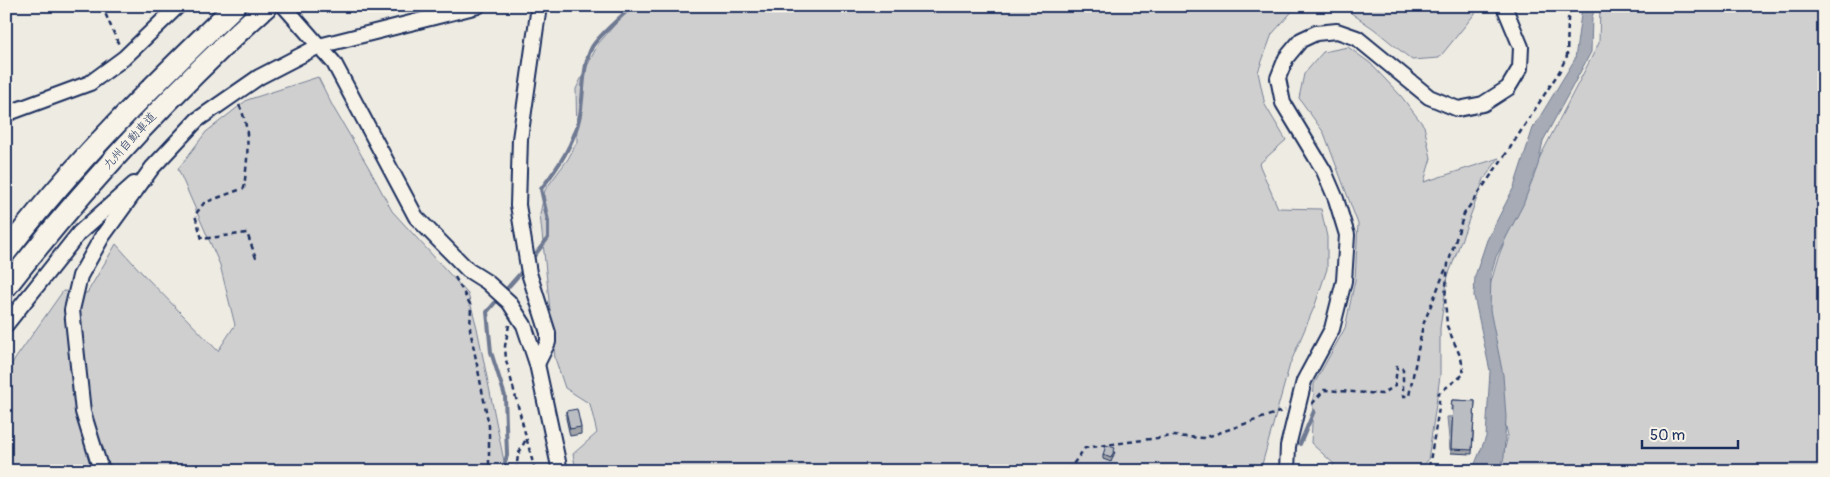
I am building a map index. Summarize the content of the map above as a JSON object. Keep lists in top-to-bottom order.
{
  "streets": {
    "highway": ["九州自動車道"]
  },
  "scale_bar": "50 m"
}
